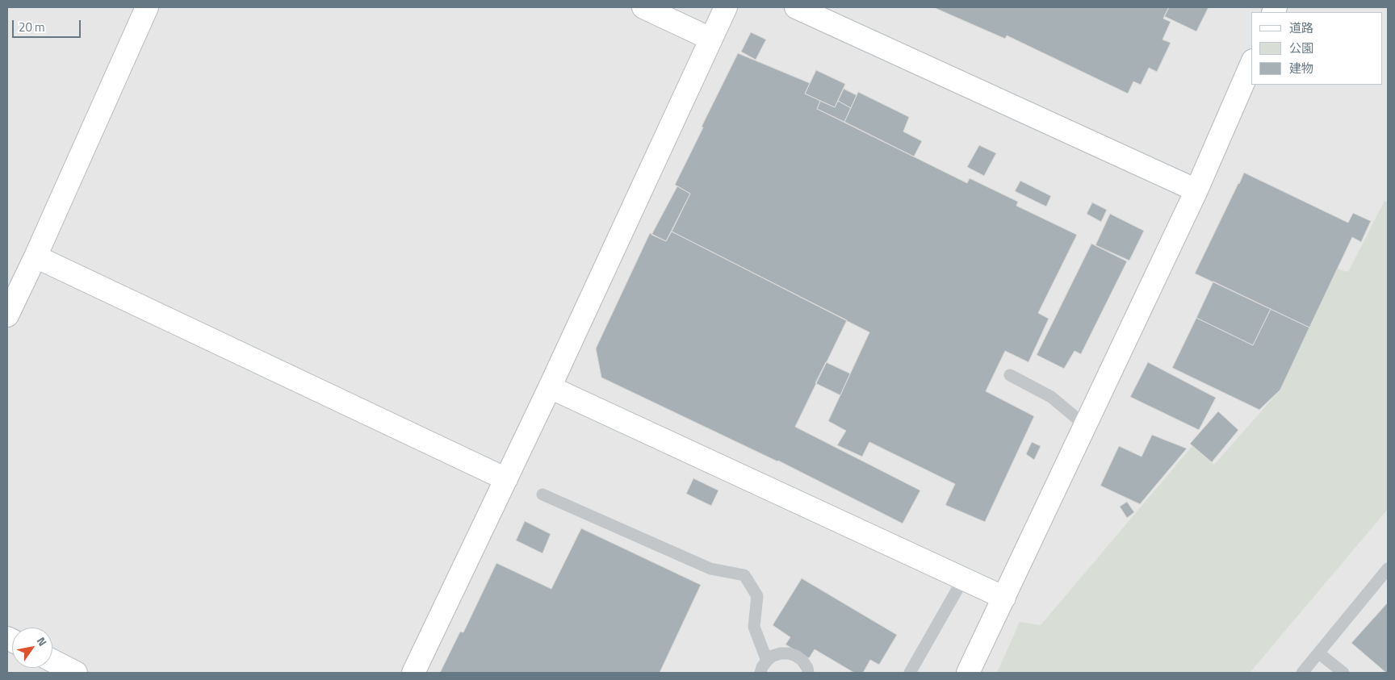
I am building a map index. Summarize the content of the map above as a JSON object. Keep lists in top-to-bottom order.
{
  "legend": ["道路", "公園", "建物"],
  "scale_bar": "20 m",
  "north": "top right"
}
